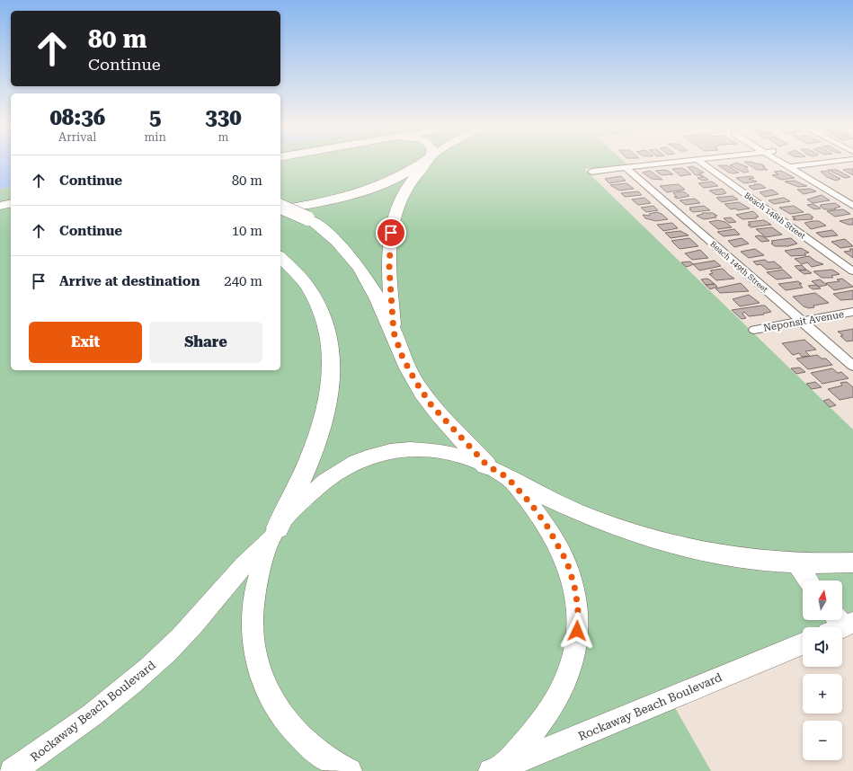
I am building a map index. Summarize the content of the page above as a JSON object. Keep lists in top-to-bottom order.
{
  "streets": {
    "street": [
      "Beach 148th Street",
      "Beach 149th Street",
      "Neponsit Avenue",
      "Rockaway Beach Boulevard"
    ]
  },
  "crossings": [
    ["Beach 149th Street", "Neponsit Avenue"]
  ],
  "north": "top",
  "page": {
    "turn": ["80 m", "Continue"],
    "eta": [
      "08:36",
      "Arrival",
      "5",
      "min",
      "330",
      "m"
    ],
    "list": [
      {
        "name": "Continue",
        "value": "80 m"
      },
      {
        "name": "Continue",
        "value": "10 m"
      },
      {
        "name": "Arrive at destination",
        "value": "240 m"
      }
    ],
    "buttons": ["Exit", "Share"],
    "map_buttons": ["+", "−"]
  }
}
